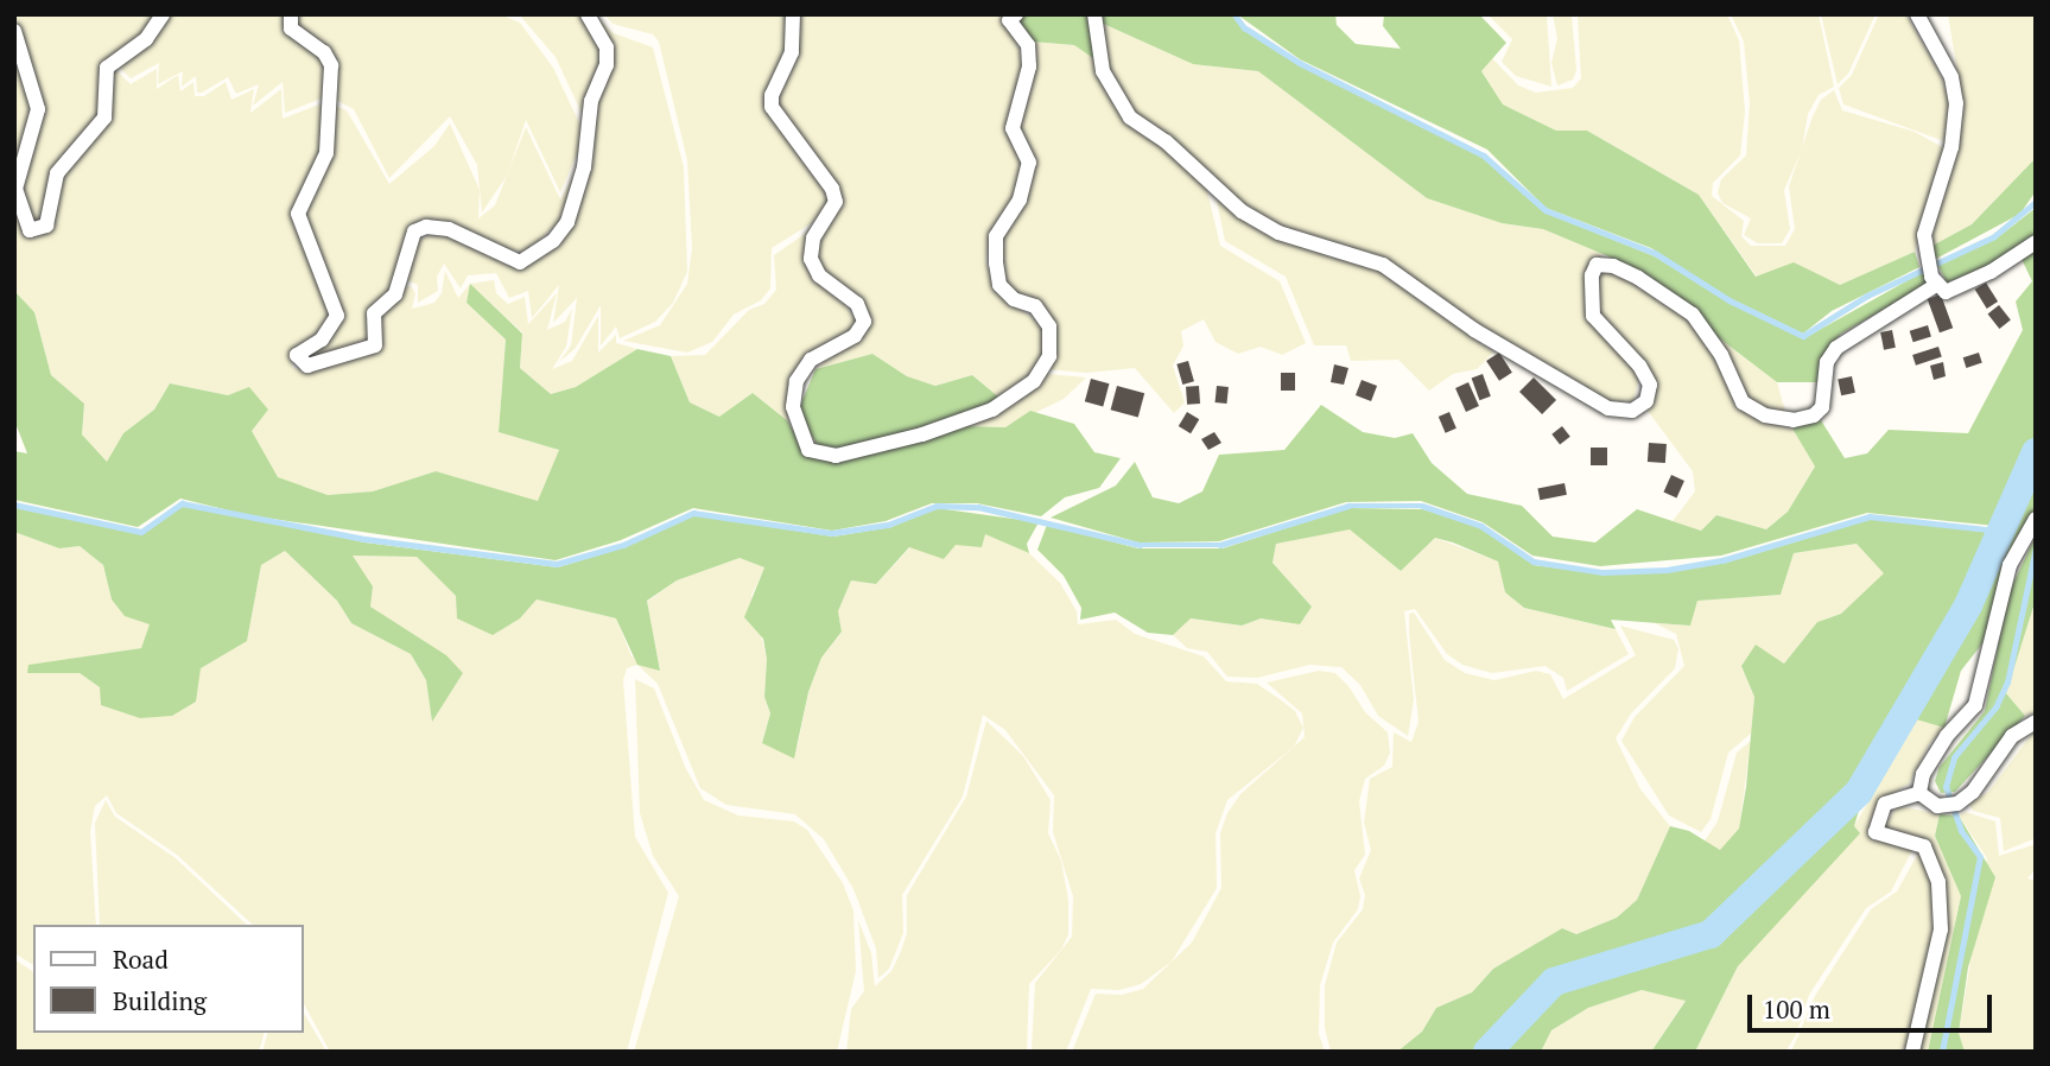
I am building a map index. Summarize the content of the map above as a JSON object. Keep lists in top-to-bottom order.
{
  "legend": ["Road", "Building"],
  "scale_bar": "100 m"
}
